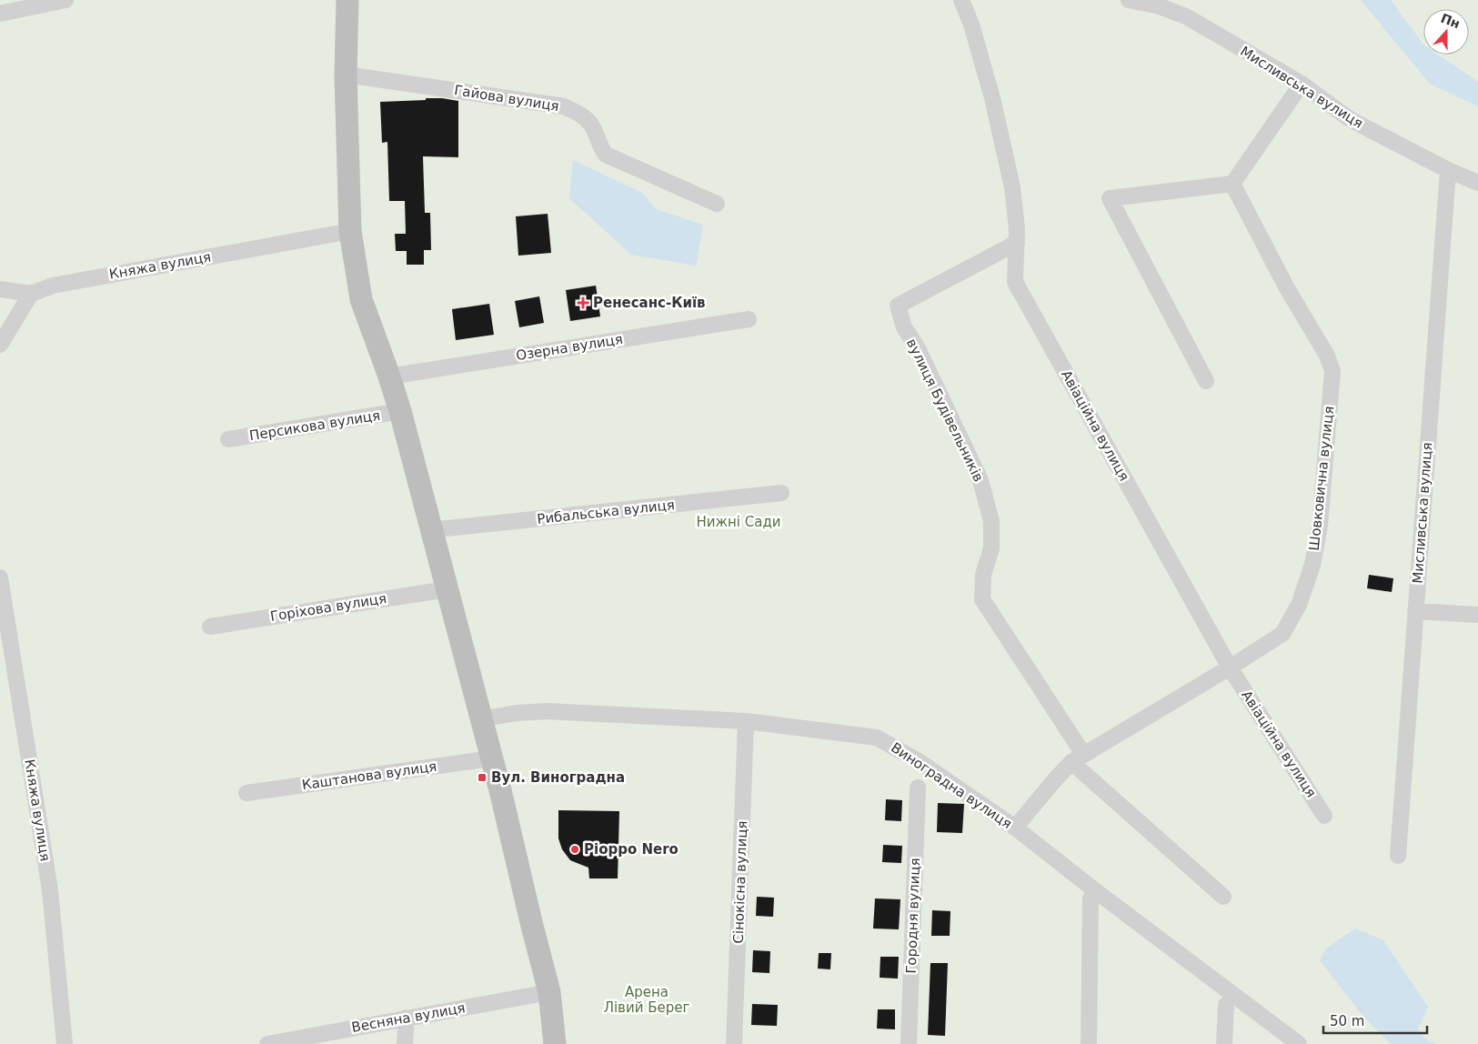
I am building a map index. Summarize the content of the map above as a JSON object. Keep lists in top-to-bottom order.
{
  "streets": {
    "street": [
      "Мисливська вулиця",
      "Гайова вулиця",
      "Княжа вулиця",
      "Озерна вулиця",
      "вулиця Будівельників",
      "Персикова вулиця",
      "Авіаційна вулиця",
      "Шовковична вулиця",
      "Рибальська вулиця",
      "Горіхова вулиця",
      "Каштанова вулиця",
      "Виноградна вулиця",
      "Сінокісна вулиця",
      "Городня вулиця",
      "Весняна вулиця"
    ]
  },
  "crossings": [
    ["вулиця Будівельників", "Авіаційна вулиця"],
    ["вулиця Будівельників", "Шовковична вулиця"],
    ["Авіаційна вулиця", "Шовковична вулиця"],
    ["Шовковична вулиця", "Виноградна вулиця"],
    ["Виноградна вулиця", "Сінокісна вулиця"]
  ],
  "parks": ["Нижні Сади", "Арена Лівий Берег"],
  "places": {
    "health": ["Ренесанс-Київ"],
    "transit": ["Вул. Виноградна"],
    "other": ["Pioppo Nero"]
  },
  "scale_bar": "50 m",
  "north": "top"
}
